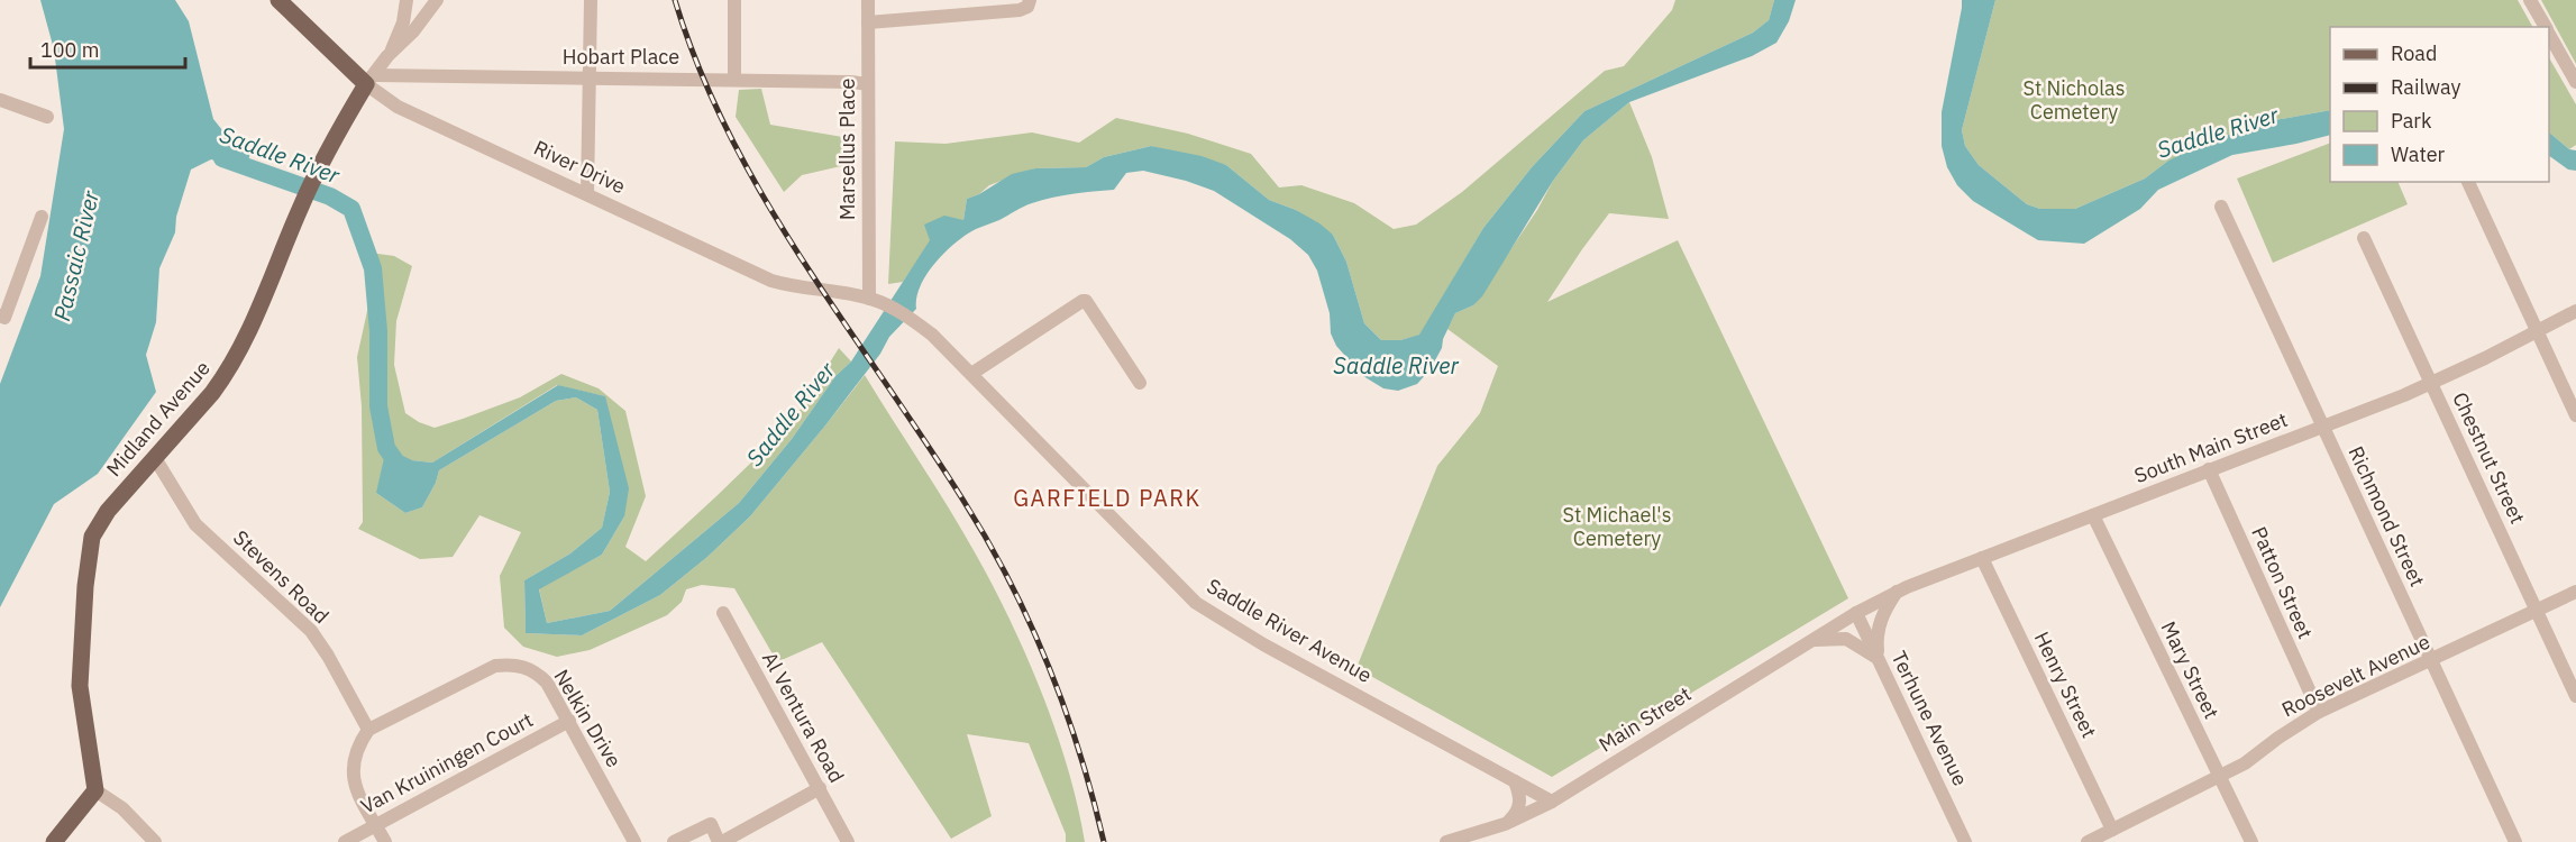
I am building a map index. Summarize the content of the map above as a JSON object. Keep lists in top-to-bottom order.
{
  "streets": {
    "main road": ["River Drive", "Midland Avenue"],
    "street": [
      "Hobart Place",
      "Marsellus Place",
      "South Main Street",
      "Chestnut Street",
      "Richmond Street",
      "Stevens Road",
      "Patton Street",
      "Saddle River Avenue",
      "Mary Street",
      "Roosevelt Avenue",
      "Henry Street",
      "Al Ventura Road",
      "Nelkin Drive",
      "Terhune Avenue",
      "Main Street",
      "Van Kruiningen Court"
    ]
  },
  "crossings": [
    ["Hobart Place", "Marsellus Place"],
    ["Hobart Place", "River Drive"],
    ["Hobart Place", "Midland Avenue"],
    ["Marsellus Place", "River Drive"],
    ["River Drive", "Midland Avenue"],
    ["River Drive", "Saddle River Avenue"],
    ["Midland Avenue", "Stevens Road"],
    ["South Main Street", "Chestnut Street"],
    ["South Main Street", "Richmond Street"],
    ["South Main Street", "Patton Street"],
    ["South Main Street", "Mary Street"],
    ["South Main Street", "Henry Street"],
    ["South Main Street", "Terhune Avenue"],
    ["South Main Street", "Main Street"],
    ["Chestnut Street", "Roosevelt Avenue"],
    ["Richmond Street", "Roosevelt Avenue"],
    ["Stevens Road", "Nelkin Drive"],
    ["Patton Street", "Roosevelt Avenue"],
    ["Saddle River Avenue", "Main Street"],
    ["Mary Street", "Roosevelt Avenue"],
    ["Roosevelt Avenue", "Henry Street"],
    ["Nelkin Drive", "Van Kruiningen Court"],
    ["Terhune Avenue", "Main Street"]
  ],
  "districts": ["GARFIELD PARK"],
  "water": ["Saddle River", "Passaic River"],
  "parks": ["St Nicholas Cemetery", "St Michael's Cemetery"],
  "legend": [
    "Road",
    "Railway",
    "Park",
    "Water"
  ],
  "scale_bar": "100 m"
}
